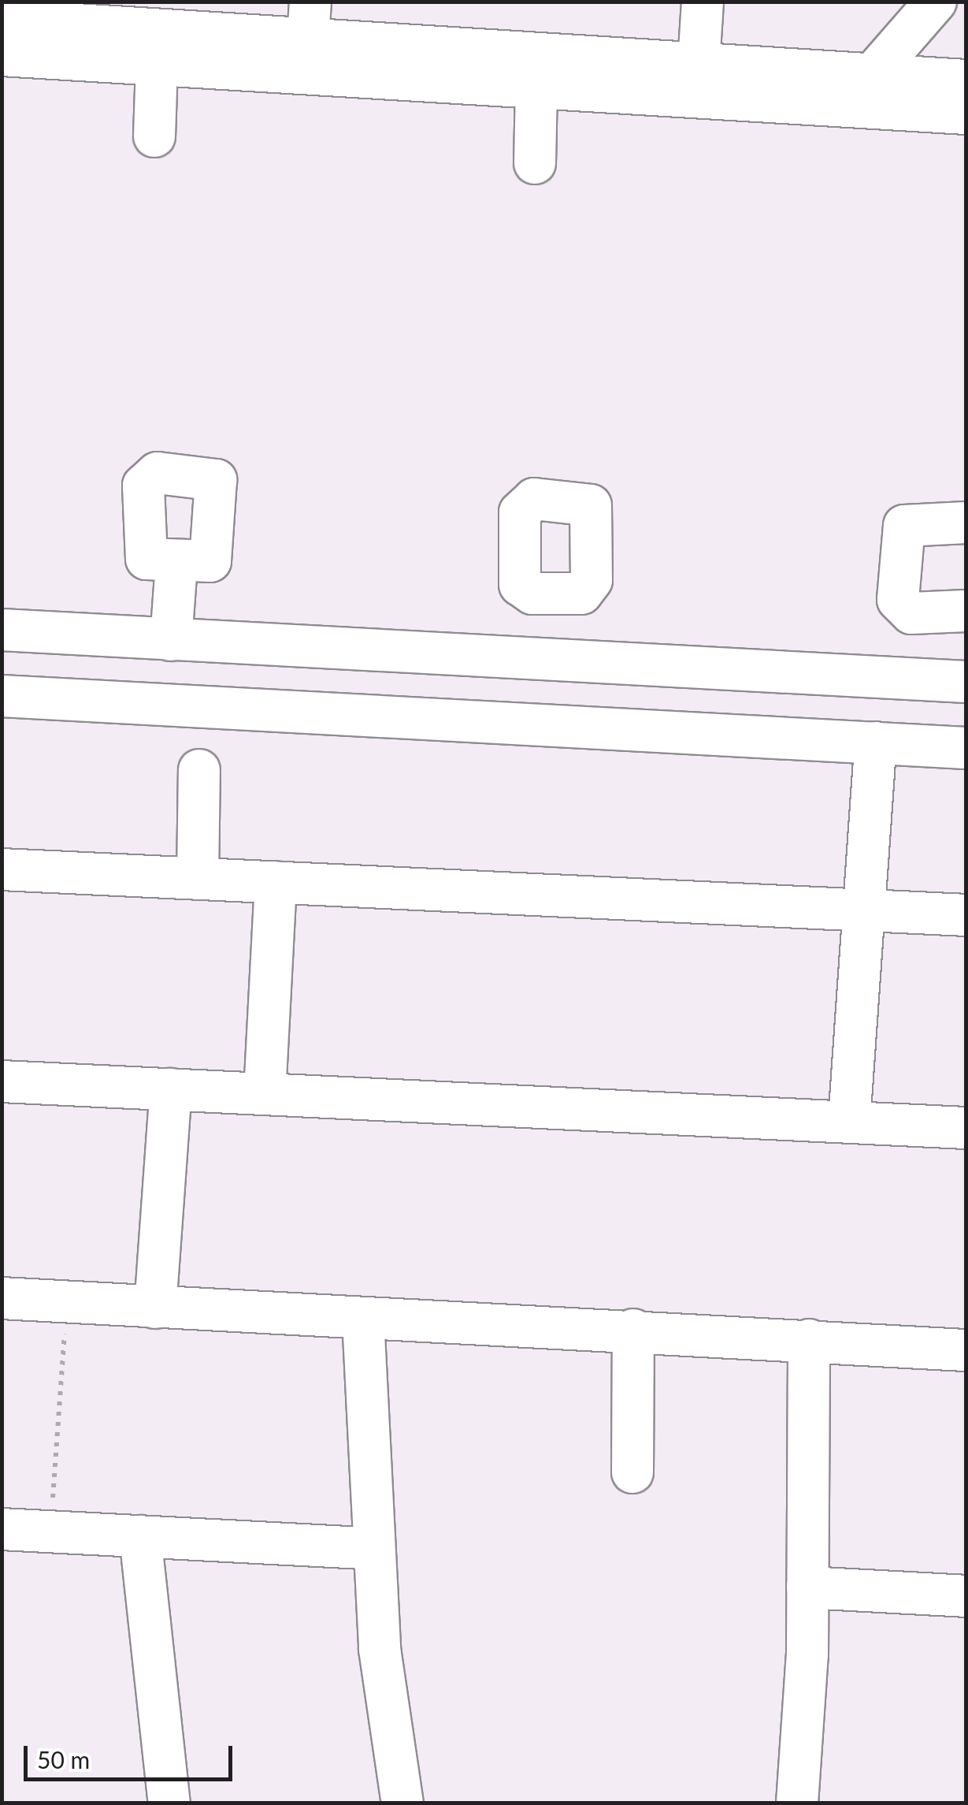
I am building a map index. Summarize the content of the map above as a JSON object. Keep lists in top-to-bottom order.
{
  "scale_bar": "50 m"
}
